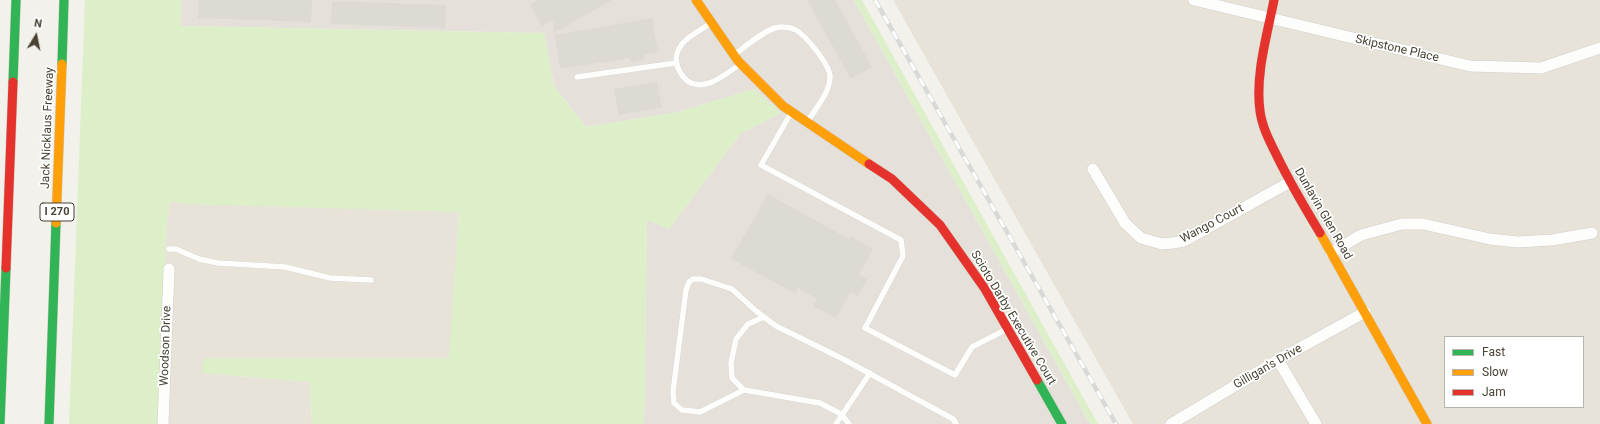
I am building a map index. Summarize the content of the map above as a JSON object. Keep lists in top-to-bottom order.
{
  "streets": {
    "main road": [
      "Jack Nicklaus Freeway",
      "I 270",
      "Dunlavin Glen Road",
      "Scioto Darby Executive Court"
    ],
    "street": [
      "Skipstone Place",
      "Wango Court",
      "Woodson Drive",
      "Gilligan's Drive"
    ]
  },
  "crossings": [
    ["Skipstone Place", "Dunlavin Glen Road"],
    ["Dunlavin Glen Road", "Wango Court"],
    ["Dunlavin Glen Road", "Gilligan's Drive"]
  ],
  "legend": ["Fast", "Slow", "Jam"],
  "north": "top"
}
